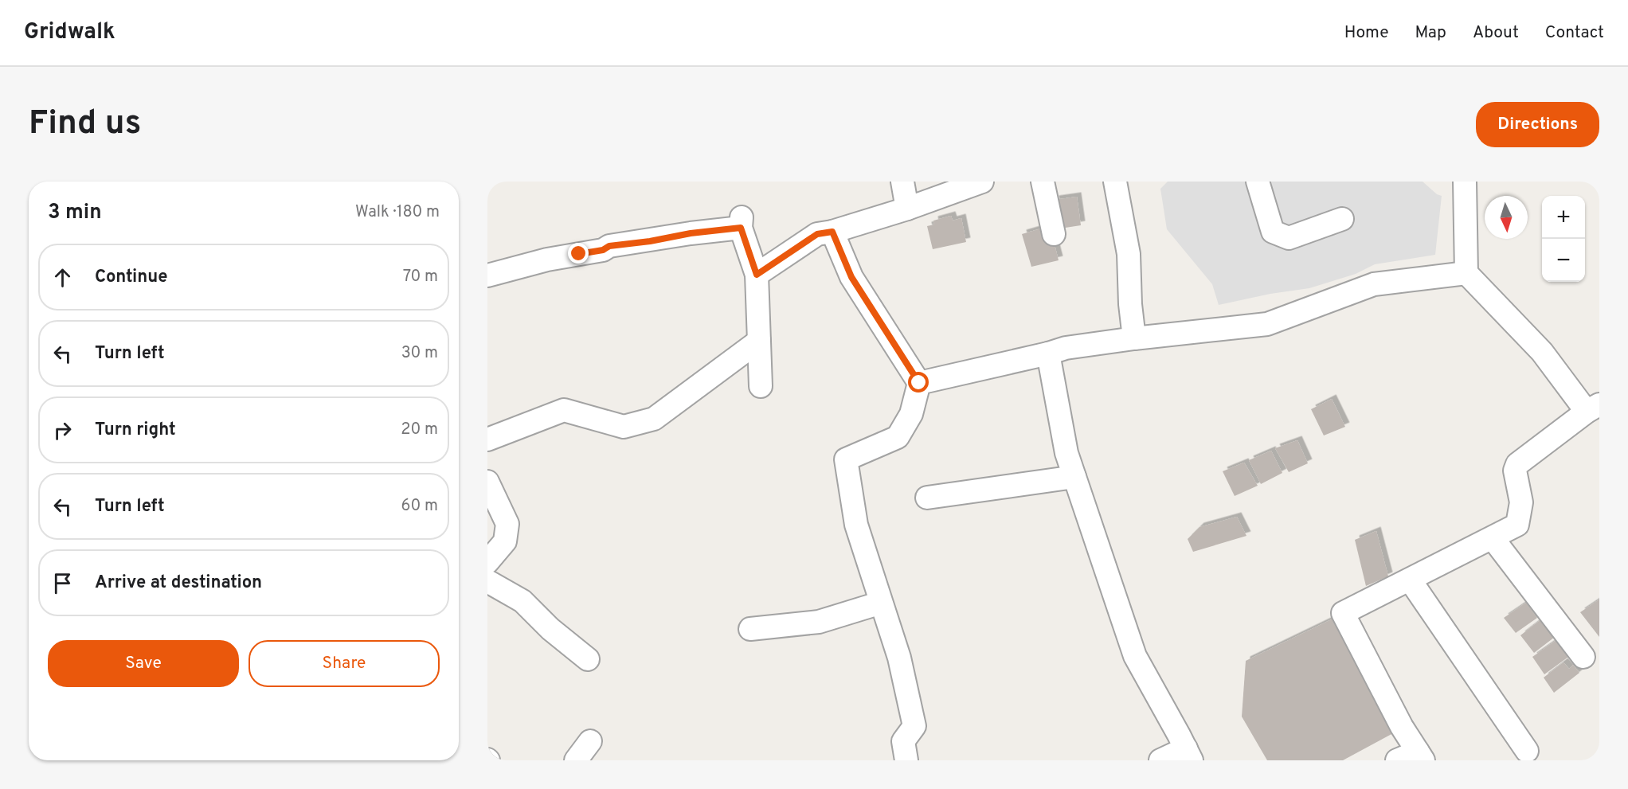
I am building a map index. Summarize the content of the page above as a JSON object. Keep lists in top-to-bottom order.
{
  "north": "bottom",
  "page": {
    "header": "Gridwalk",
    "nav": [
      "Home",
      "Map",
      "About",
      "Contact"
    ],
    "buttons": [
      "Directions",
      ["Save", "Share"]
    ],
    "title": "Find us",
    "heading": ["3 min", "Walk · 180 m"],
    "map_buttons": ["+", "−"],
    "list": [
      ["Continue", "70 m"],
      ["Turn left", "30 m"],
      ["Turn right", "20 m"],
      ["Turn left", "60 m"],
      "Arrive at destination"
    ]
  }
}
